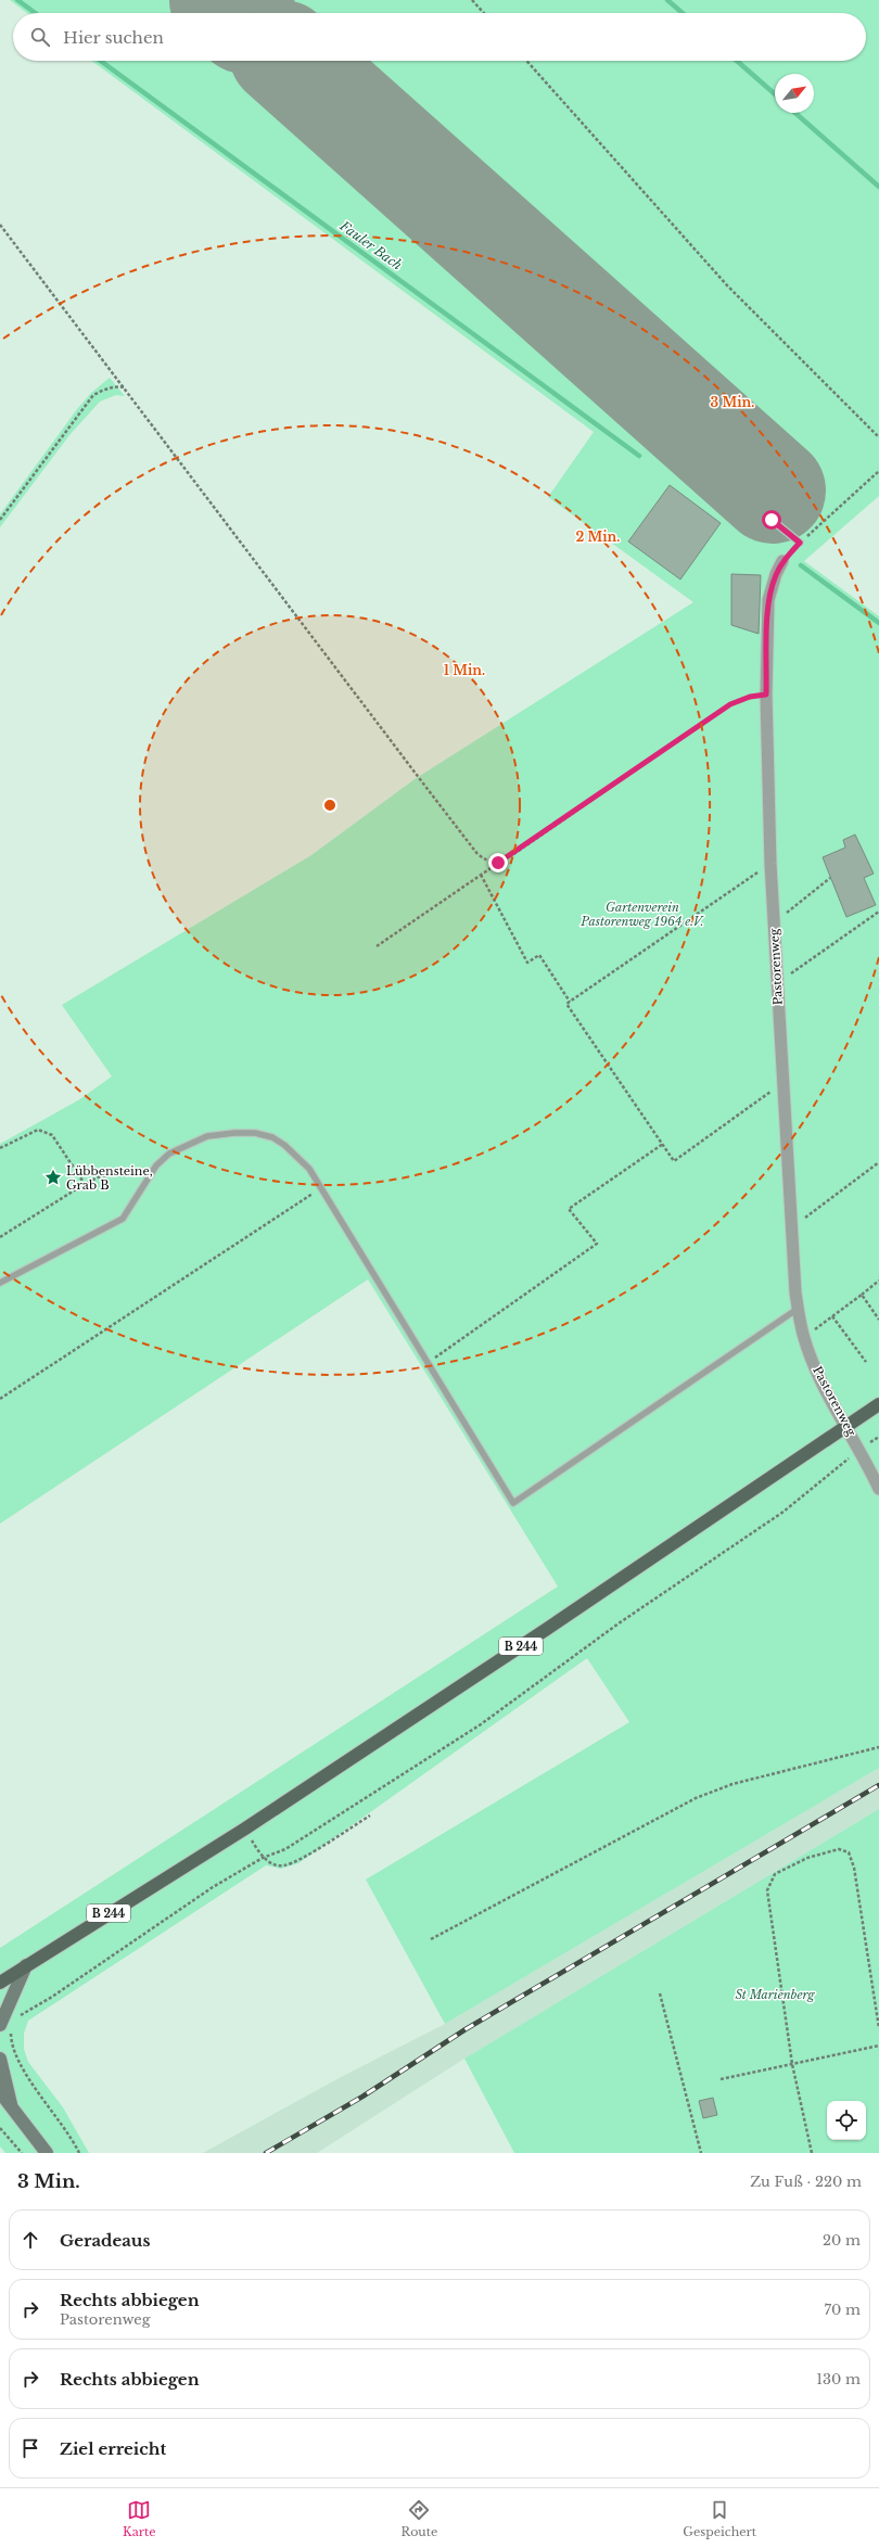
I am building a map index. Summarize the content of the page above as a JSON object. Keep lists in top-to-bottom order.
{
  "streets": {
    "main road": ["B 244"],
    "street": ["Pastorenweg"]
  },
  "crossings": [
    ["Pastorenweg", "B 244"]
  ],
  "water": ["Fauler Bach"],
  "parks": ["Gartenverein Pastorenweg 1964 e.V.", "St Marienberg"],
  "places": {
    "place": ["Lübbensteine, Grab B"]
  },
  "north": "top right",
  "page": {
    "search": "Hier suchen",
    "heading": ["3 Min.", "Zu Fuß · 220 m"],
    "list": [
      ["Geradeaus", "20 m"],
      ["Rechts abbiegen", "Pastorenweg", "70 m"],
      ["Rechts abbiegen", "130 m"],
      "Ziel erreicht"
    ],
    "nav": ["Karte", "Route", "Gespeichert"]
  },
  "rings": ["3 Min.", "2 Min.", "1 Min."]
}
